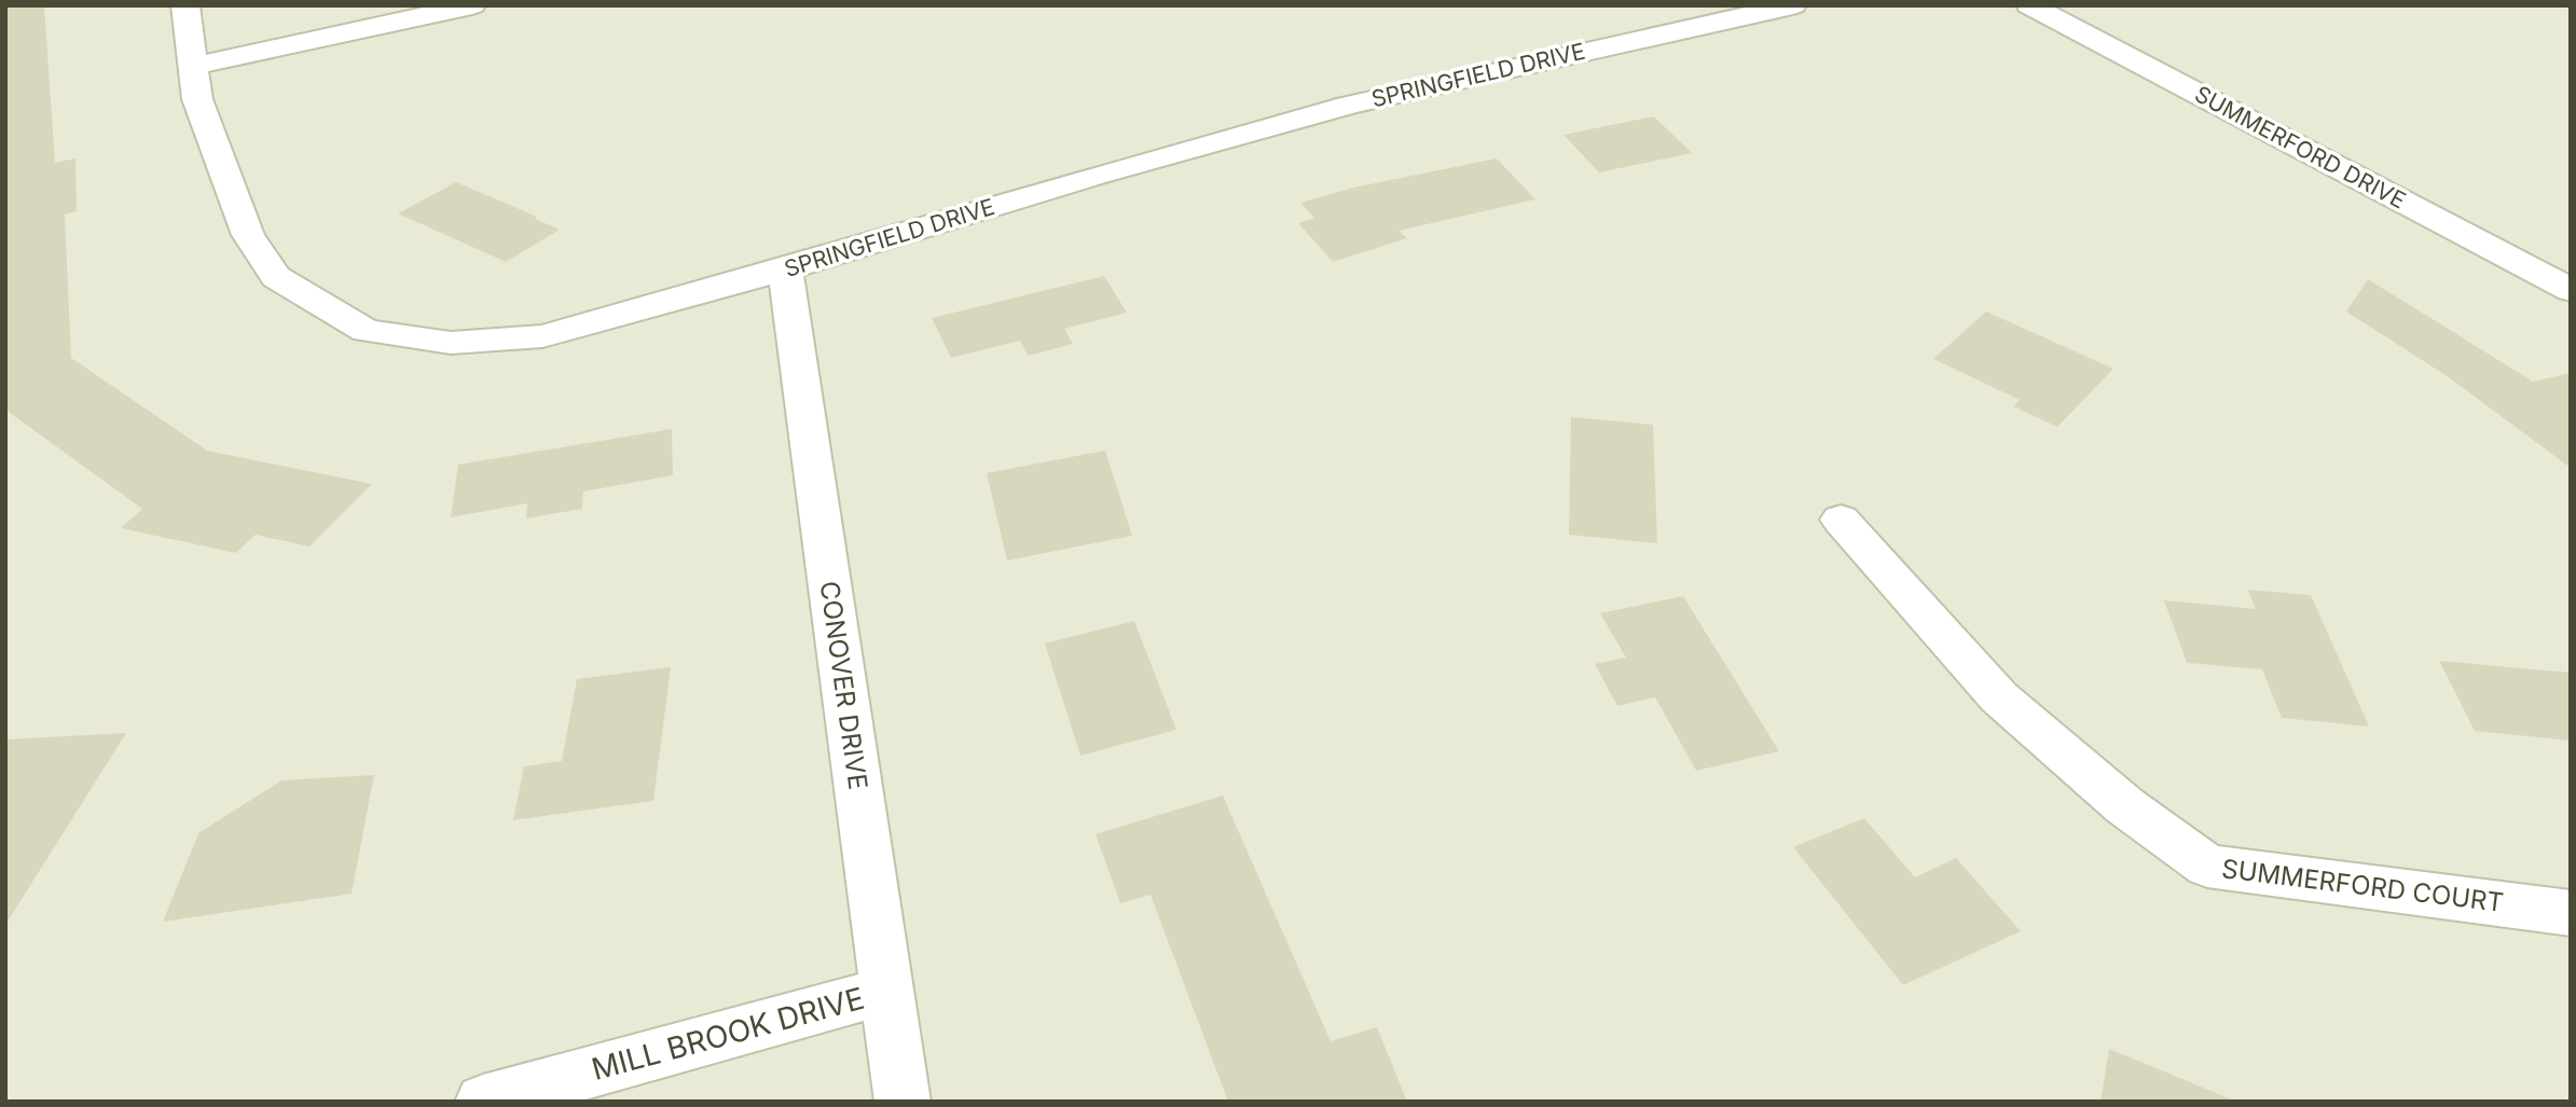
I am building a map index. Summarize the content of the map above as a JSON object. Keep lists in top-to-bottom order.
{
  "streets": {
    "street": [
      "SPRINGFIELD DRIVE",
      "SUMMERFORD DRIVE",
      "CONOVER DRIVE",
      "SUMMERFORD COURT",
      "MILL BROOK DRIVE"
    ]
  },
  "crossings": [
    ["SPRINGFIELD DRIVE", "CONOVER DRIVE"],
    ["CONOVER DRIVE", "MILL BROOK DRIVE"]
  ]
}
